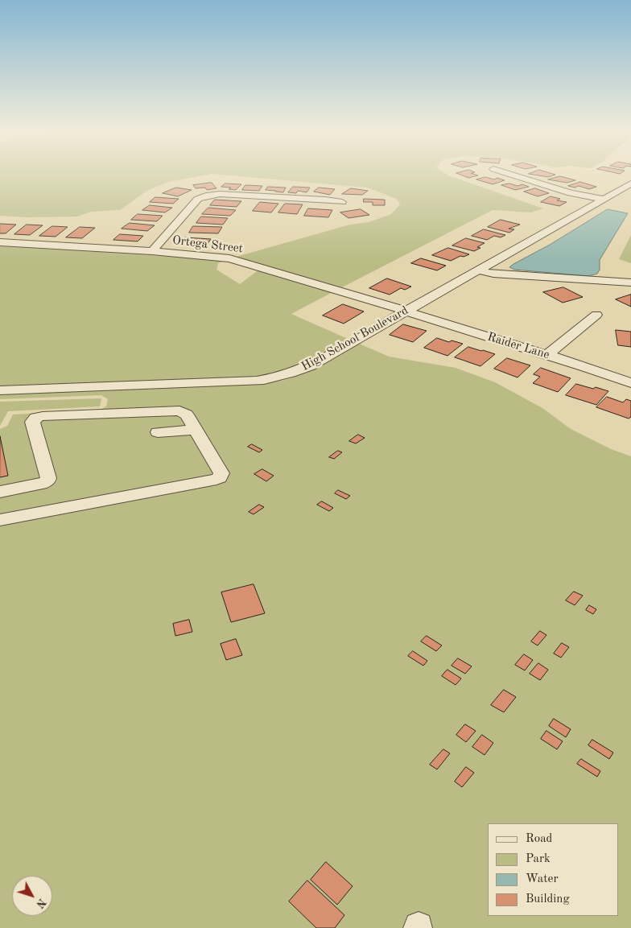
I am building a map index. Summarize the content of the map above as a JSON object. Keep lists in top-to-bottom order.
{
  "streets": {
    "street": ["Ortega Street", "High School Boulevard", "Raider Lane"]
  },
  "crossings": [
    ["Ortega Street", "High School Boulevard"],
    ["Ortega Street", "Raider Lane"],
    ["High School Boulevard", "Raider Lane"]
  ],
  "legend": [
    "Road",
    "Park",
    "Water",
    "Building"
  ],
  "north": "bottom right"
}
